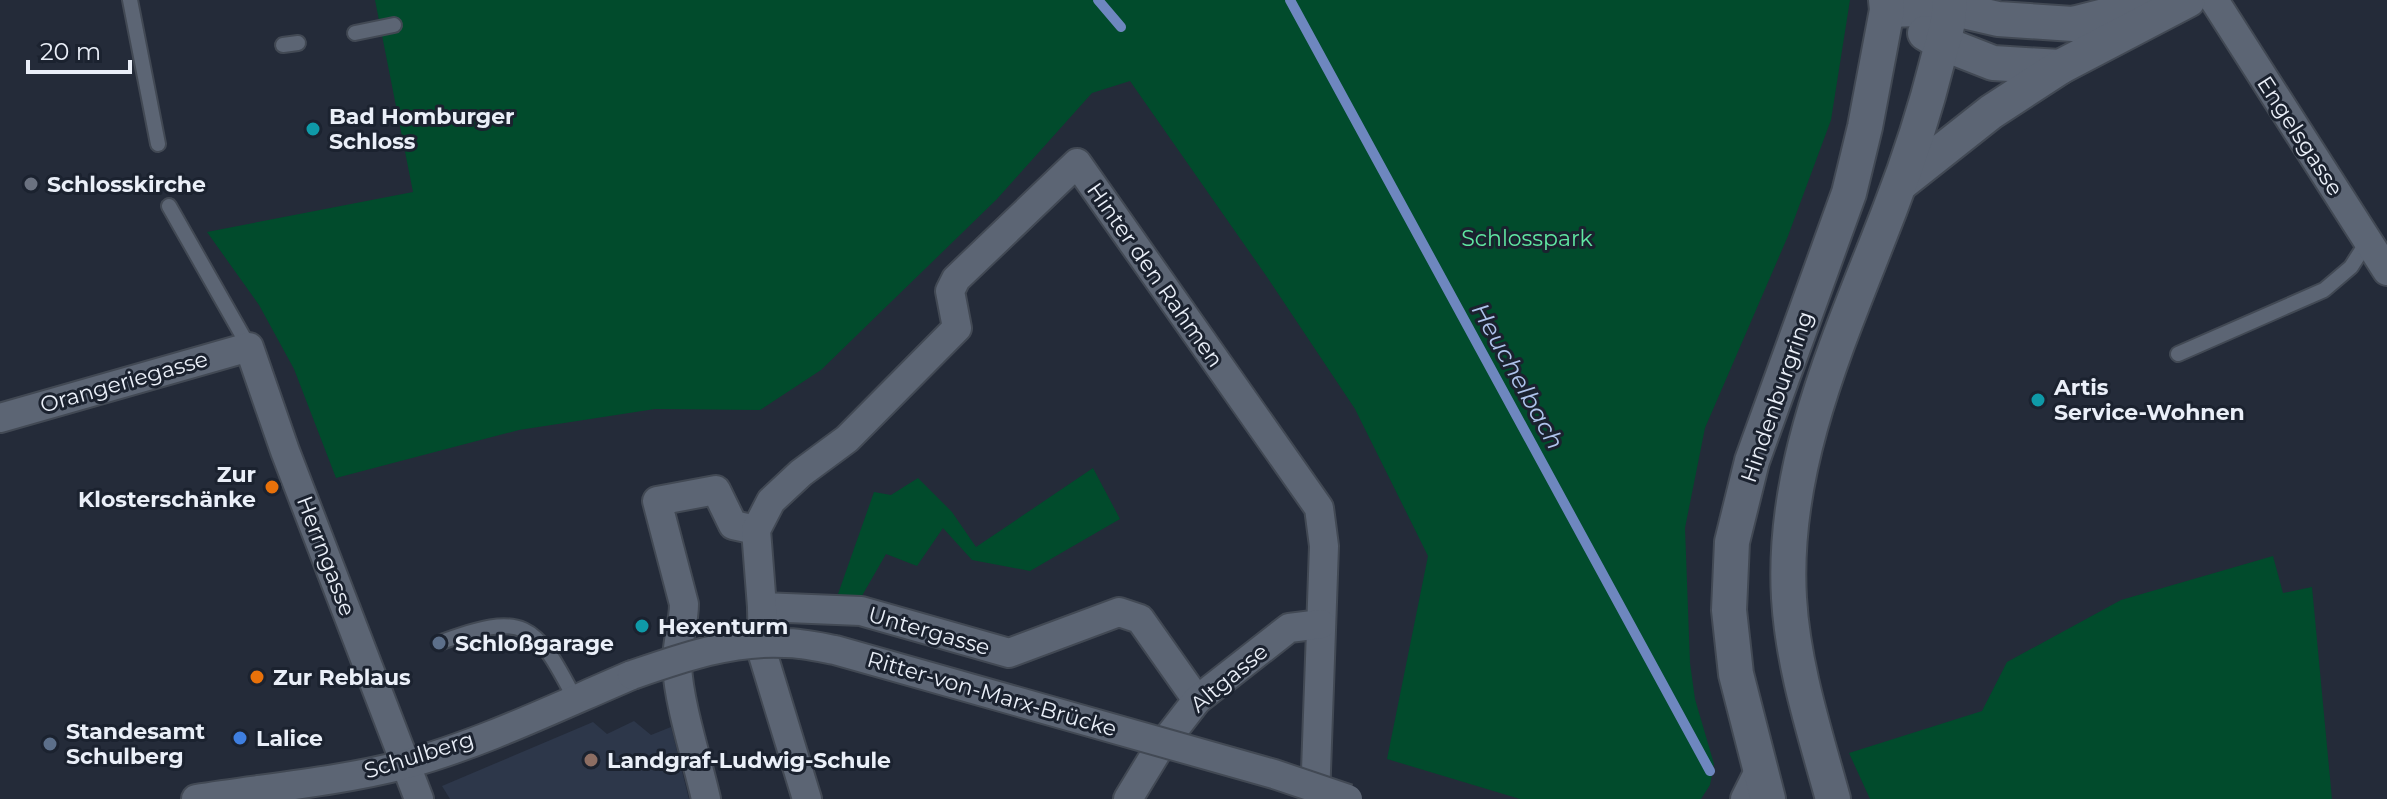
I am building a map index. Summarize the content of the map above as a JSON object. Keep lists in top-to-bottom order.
{
  "streets": {
    "street": [
      "Engelsgasse",
      "Hinter den Rahmen",
      "Orangeriegasse",
      "Hindenburgring",
      "Herrngasse",
      "Untergasse",
      "Altgasse",
      "Ritter-von-Marx-Brücke",
      "Schulberg"
    ]
  },
  "crossings": [
    ["Hinter den Rahmen", "Altgasse"],
    ["Orangeriegasse", "Herrngasse"],
    ["Herrngasse", "Schulberg"],
    ["Untergasse", "Altgasse"],
    ["Ritter-von-Marx-Brücke", "Schulberg"]
  ],
  "water": ["Heuchelbach"],
  "parks": ["Schlosspark"],
  "places": [
    "Bad Homburger Schloss",
    "Schlosskirche",
    "Artis Service-Wohnen",
    "Zur Klosterschänke",
    "Hexenturm",
    "Schloßgarage",
    "Zur Reblaus",
    "Lalice",
    "Standesamt Schulberg",
    "Landgraf-Ludwig-Schule"
  ],
  "scale_bar": "20 m"
}
